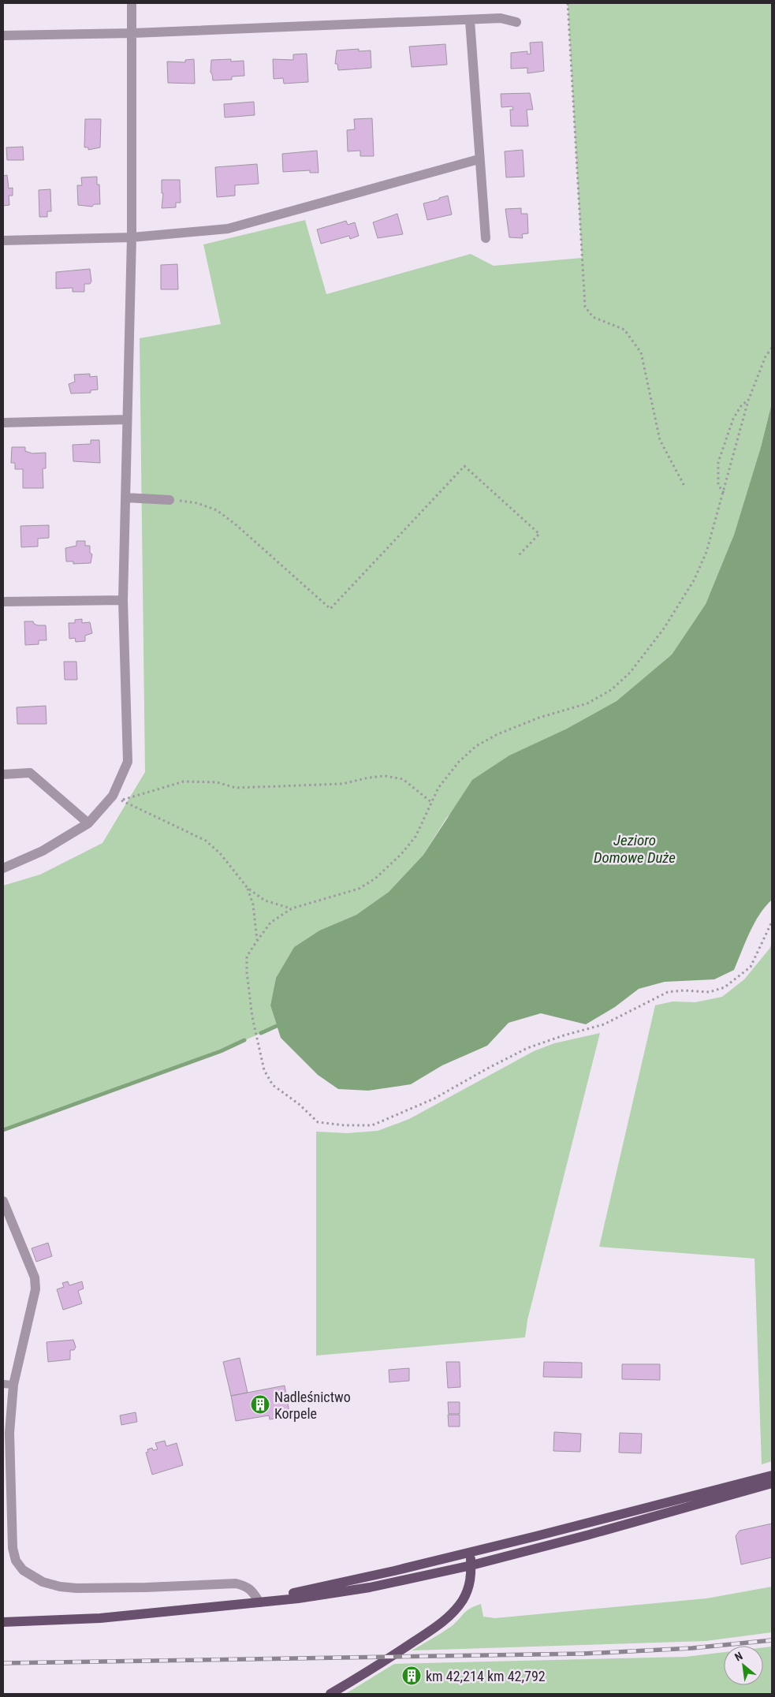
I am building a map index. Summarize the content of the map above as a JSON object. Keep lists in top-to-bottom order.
{
  "water": ["Jezioro Domowe Duże"],
  "places": {
    "building": ["Nadleśnictwo Korpele", "km 42,214 km 42,792"]
  },
  "north": "top left"
}
